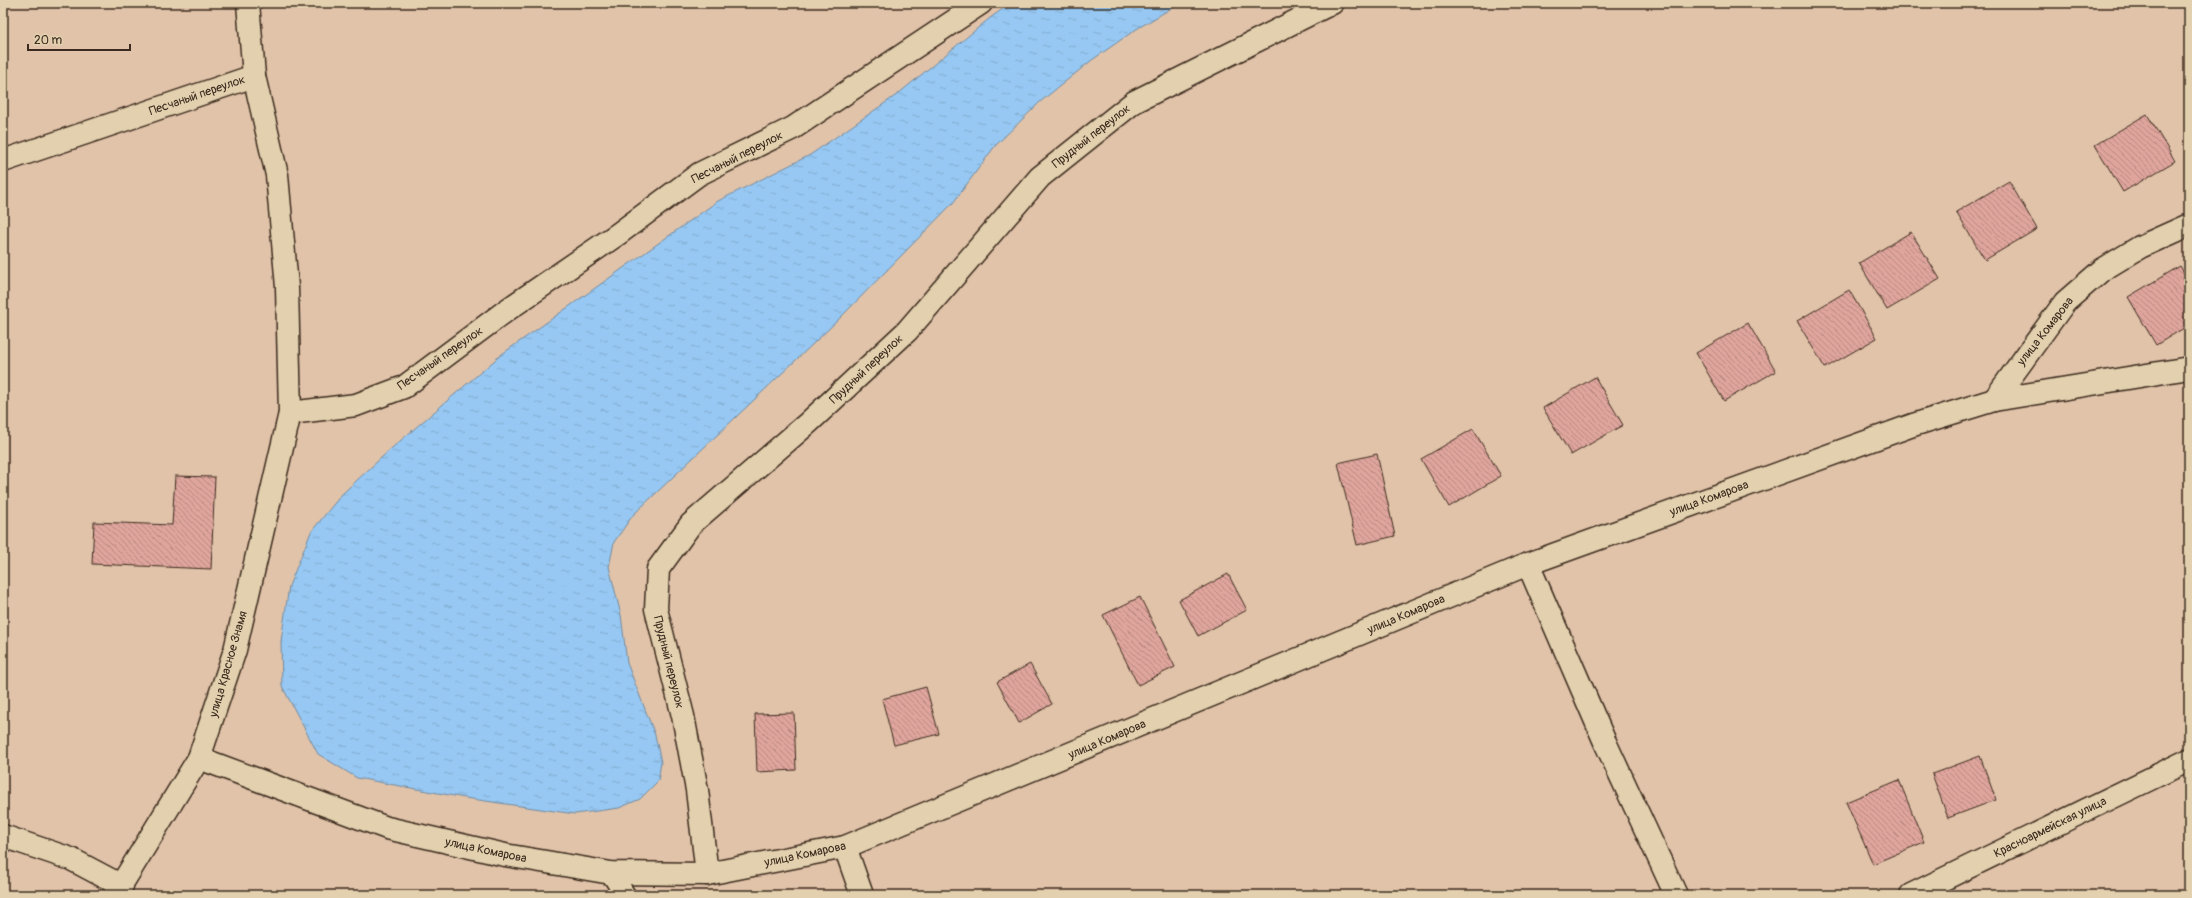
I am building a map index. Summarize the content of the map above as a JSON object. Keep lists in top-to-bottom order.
{
  "streets": {
    "street": [
      "Песчаный переулок",
      "Прудный переулок",
      "улица Комарова",
      "улица Красное Знамя",
      "Красноармейская улица"
    ]
  },
  "crossings": [
    ["Песчаный переулок", "улица Красное Знамя"],
    ["Прудный переулок", "улица Комарова"],
    ["улица Комарова", "улица Красное Знамя"]
  ],
  "scale_bar": "20 m"
}
